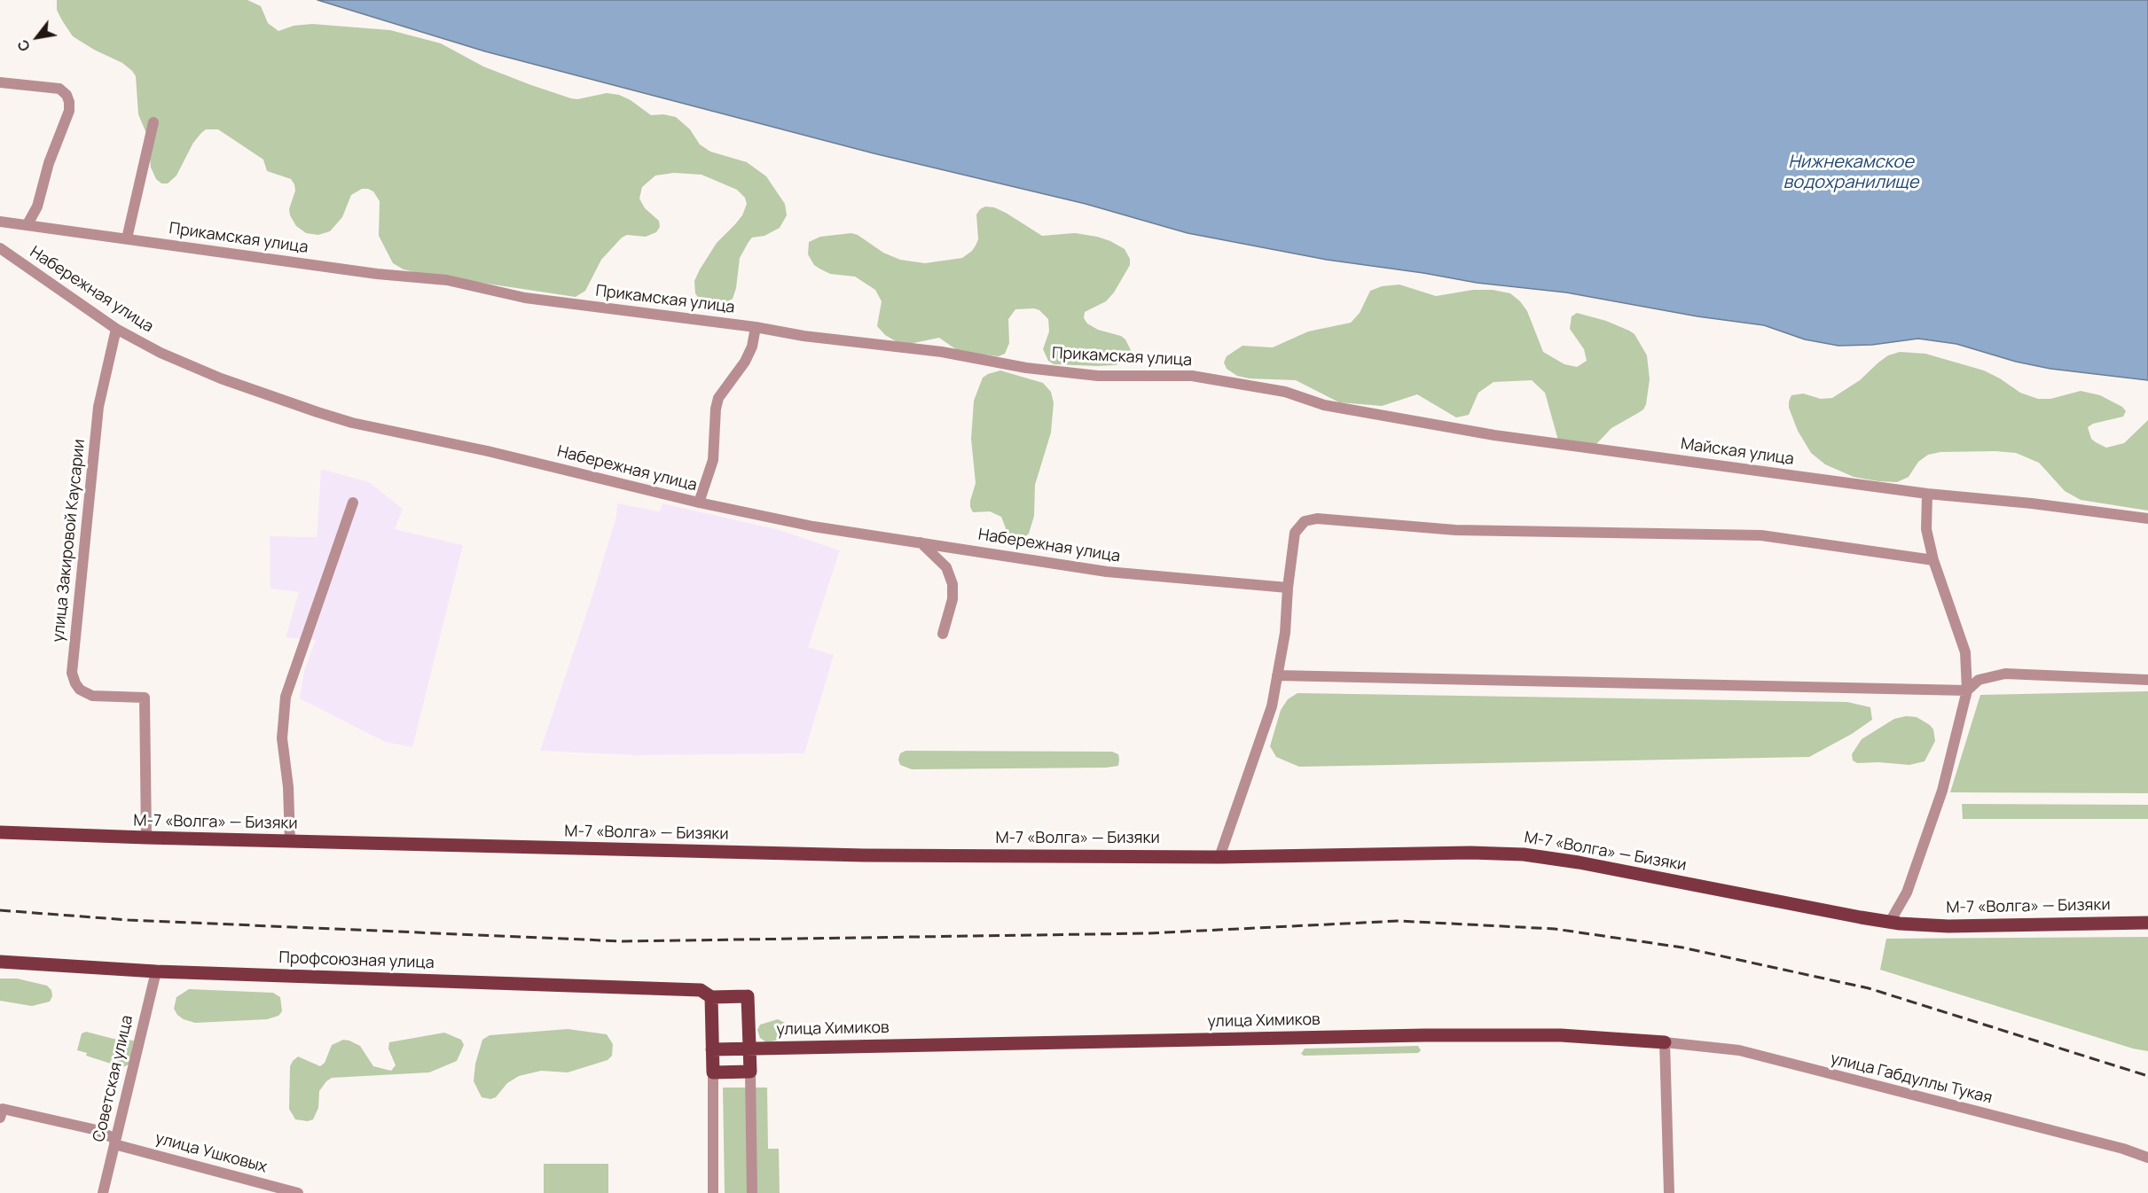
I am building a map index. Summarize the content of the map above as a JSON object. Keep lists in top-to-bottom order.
{
  "streets": {
    "main road": ["М-7 «Волга» — Бизяки", "Профсоюзная улица", "улица Химиков"],
    "street": [
      "Прикамская улица",
      "Набережная улица",
      "Майская улица",
      "улица Закировой Каусарии",
      "Советская улица",
      "улица Габдуллы Тукая",
      "улица Ушковых"
    ]
  },
  "crossings": [
    ["Прикамская улица", "Майская улица"],
    ["Набережная улица", "улица Закировой Каусарии"],
    ["улица Закировой Каусарии", "М-7 «Волга» — Бизяки"],
    ["Профсоюзная улица", "улица Химиков"],
    ["Профсоюзная улица", "Советская улица"],
    ["улица Химиков", "улица Габдуллы Тукая"],
    ["Советская улица", "улица Ушковых"]
  ],
  "water": ["Нижнекамское водохранилище"],
  "north": "bottom left"
}
